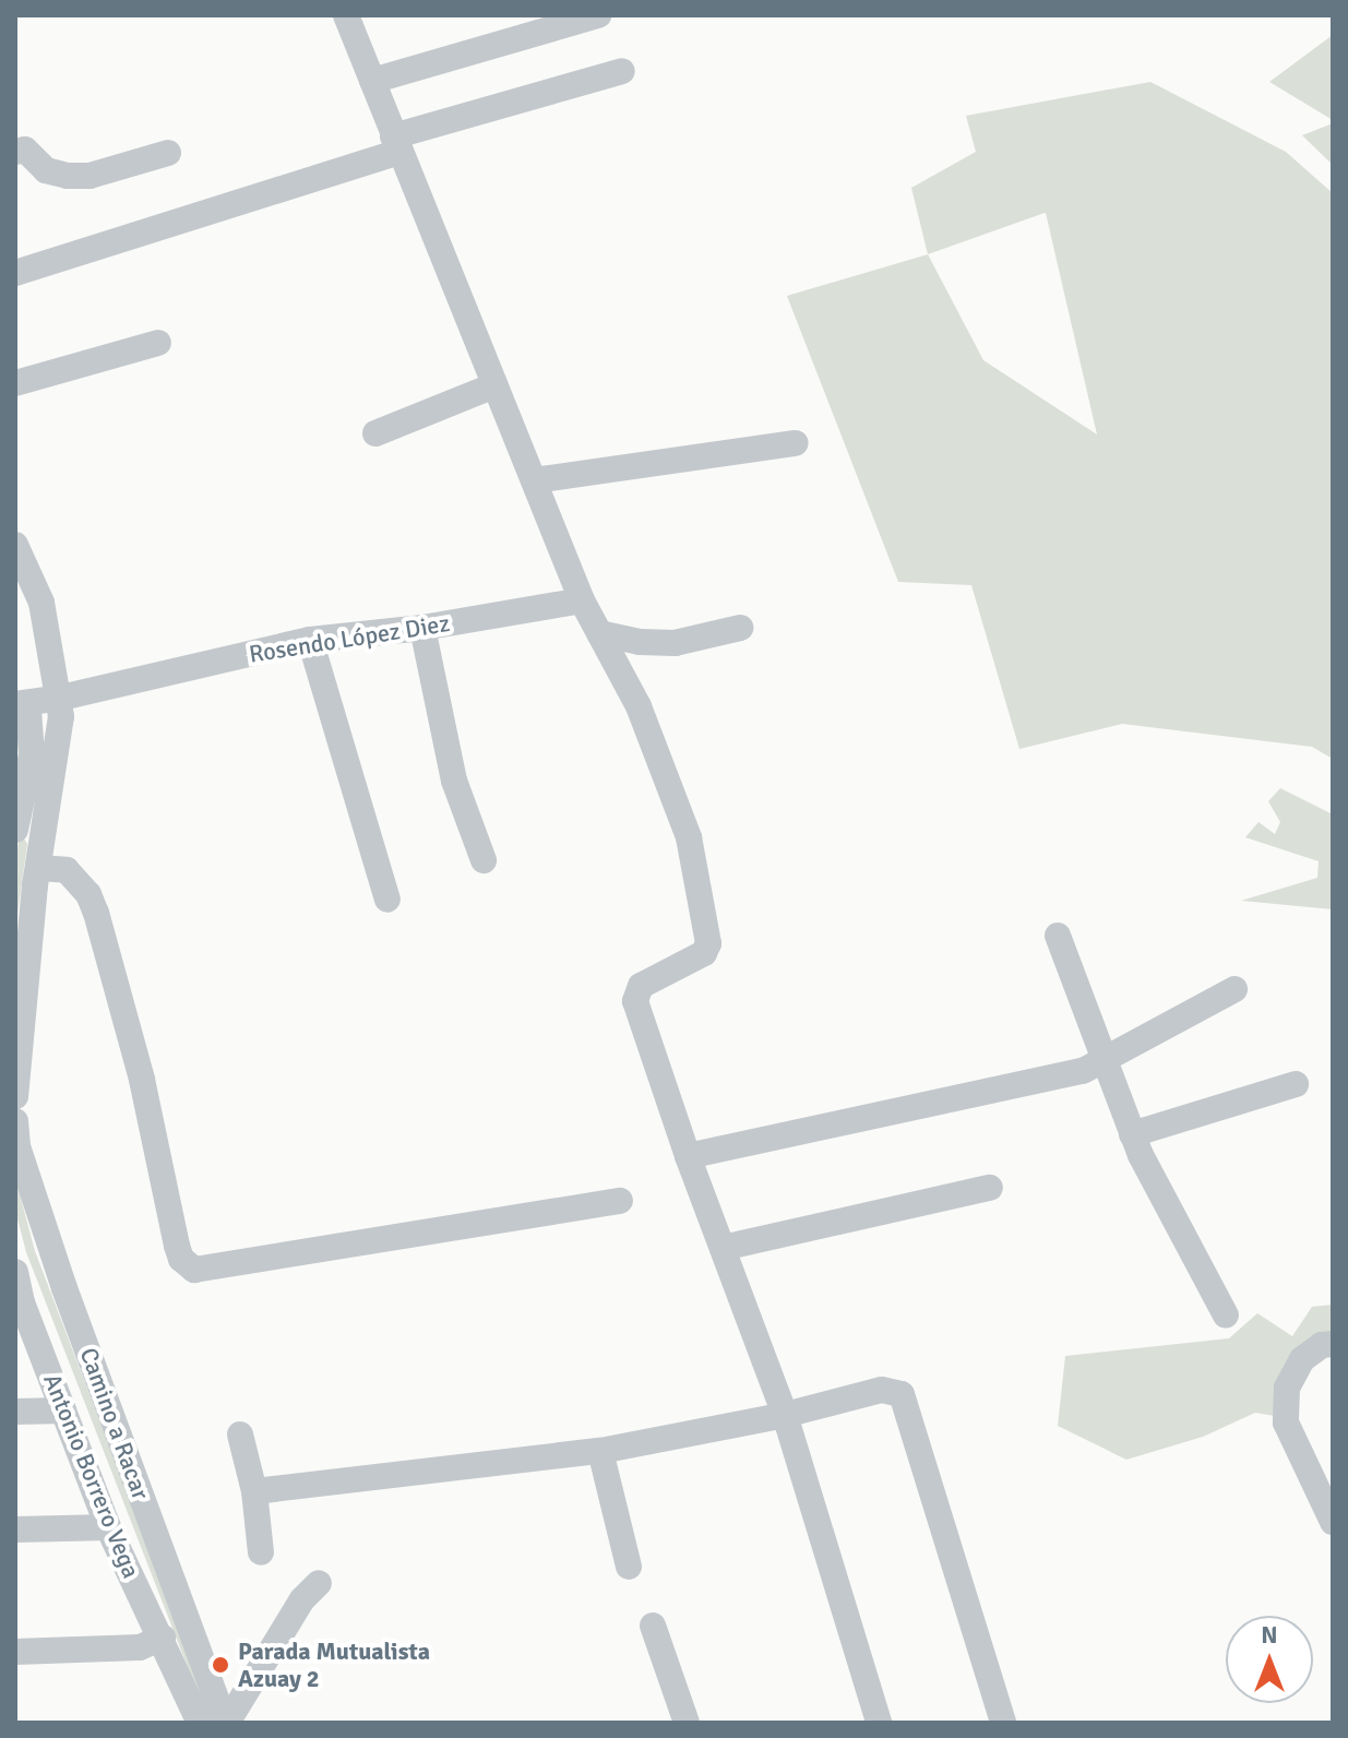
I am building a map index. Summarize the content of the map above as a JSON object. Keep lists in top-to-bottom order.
{
  "streets": {
    "street": ["Rosendo López Diez", "Camino a Racar", "Antonio Borrero Vega"]
  },
  "places": ["Parada Mutualista Azuay 2"],
  "north": "top"
}
